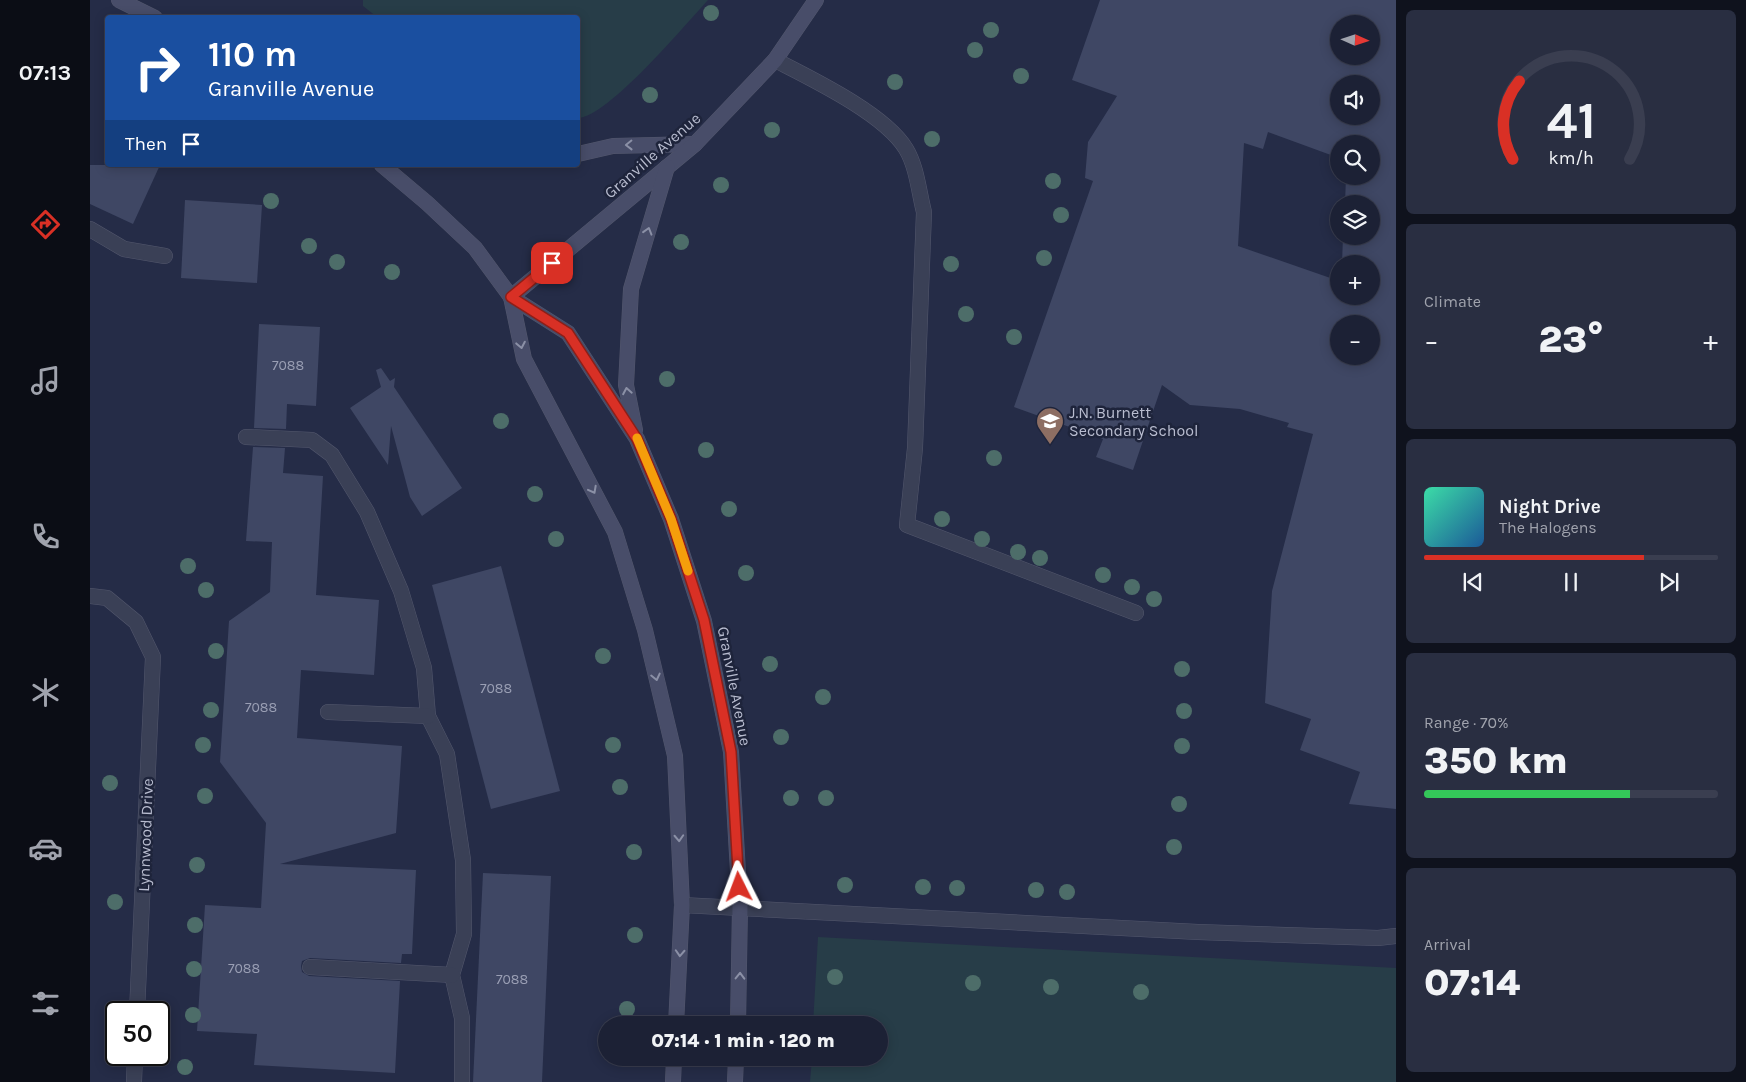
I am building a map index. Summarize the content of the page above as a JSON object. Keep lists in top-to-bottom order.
{
  "streets": {
    "main road": ["Granville Avenue"],
    "street": ["Lynnwood Drive"]
  },
  "places": {
    "school or university": ["J.N. Burnett Secondary School"]
  },
  "house_numbers": [
    "7088",
    "7088",
    "7088",
    "7088",
    "7088"
  ],
  "north": "right",
  "page": {
    "tabs": "07:13",
    "map_buttons": ["+", "−"],
    "turn": ["110 m", "Granville Avenue"],
    "then": "Then",
    "tile": [
      "Climate",
      ["Range · 70%", "350 km"],
      ["Arrival", "07:14"]
    ],
    "heat": ["−", "23°", "+"],
    "song": ["Night Drive", "The Halogens"],
    "limit": "50",
    "trip": "07:14 · 1 min · 120 m",
    "gauge": ["41", "km/h"]
  }
}
